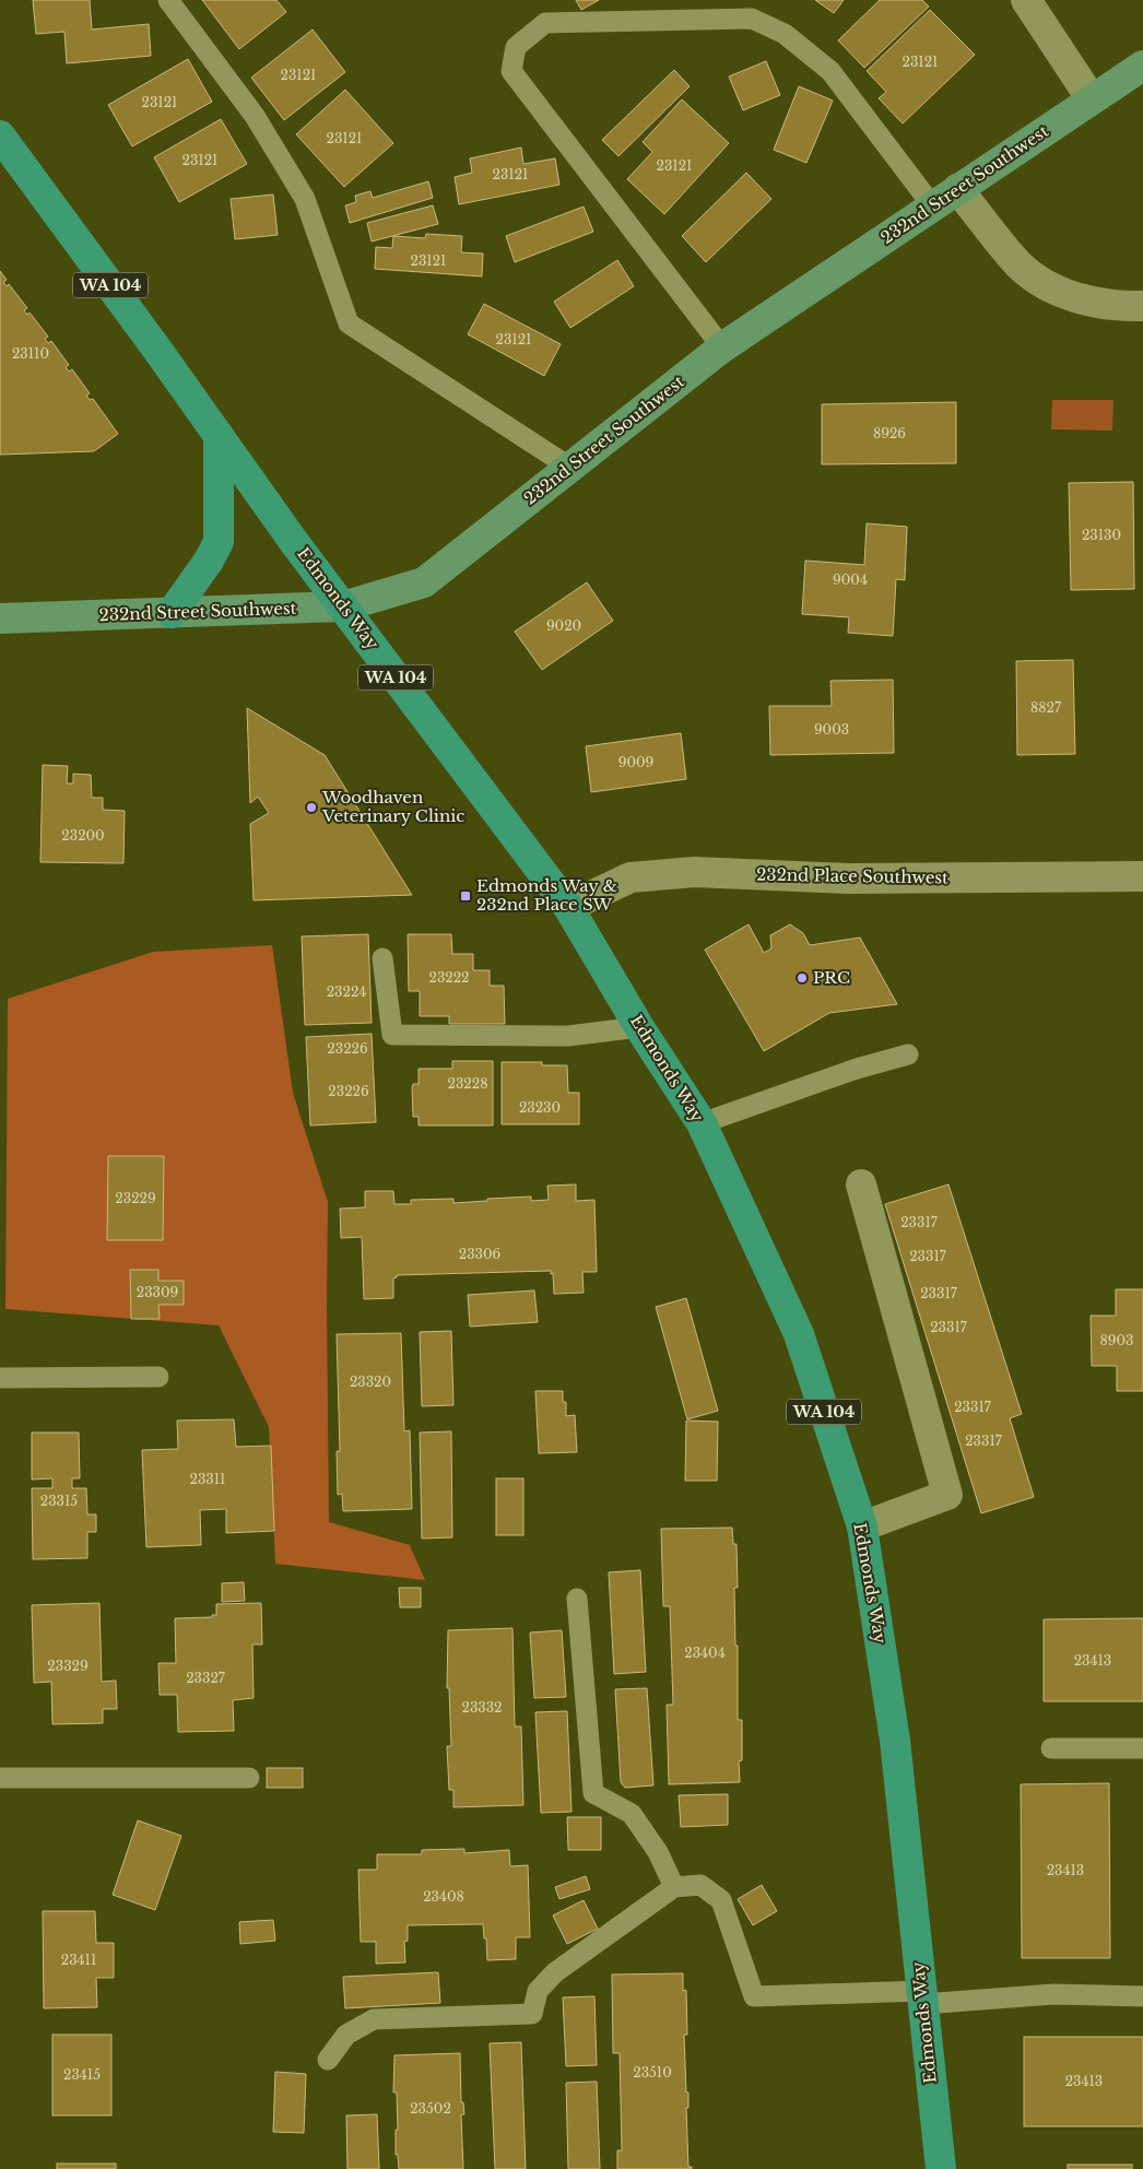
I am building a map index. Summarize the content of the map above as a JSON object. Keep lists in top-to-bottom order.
{
  "streets": {
    "main road": ["WA 104", "Edmonds Way"],
    "street": ["232nd Street Southwest", "232nd Place Southwest"]
  },
  "crossings": [
    ["232nd Street Southwest", "Edmonds Way"],
    ["Edmonds Way", "232nd Place Southwest"]
  ],
  "places": {
    "other": ["Woodhaven Veterinary Clinic", "PRC"],
    "transit": ["Edmonds Way & 232nd Place SW"]
  },
  "house_numbers": [
    "23121",
    "23121",
    "23121",
    "23121",
    "23121",
    "23121",
    "23121",
    "23121",
    "23121",
    "23110",
    "8926",
    "23130",
    "9004",
    "9020",
    "8827",
    "9003",
    "9009",
    "23200",
    "23222",
    "23224",
    "23226",
    "23228",
    "23226",
    "23230",
    "23229",
    "23317",
    "23306",
    "23317",
    "23309",
    "23317",
    "23317",
    "8903",
    "23320",
    "23317",
    "23317",
    "23311",
    "23315",
    "23404",
    "23413",
    "23329",
    "23327",
    "23332",
    "23413",
    "23408",
    "23411",
    "23510",
    "23415",
    "23413",
    "23502"
  ]
}
